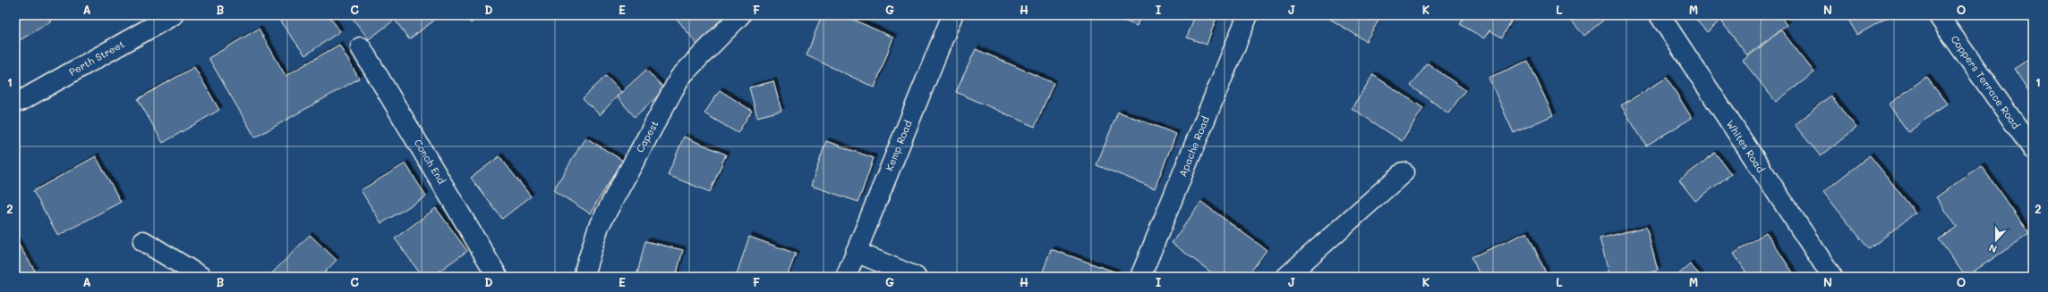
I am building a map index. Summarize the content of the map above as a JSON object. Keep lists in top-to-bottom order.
{
  "streets": {
    "street": [
      "Perth Street",
      "Coppers Terrace Road",
      "Capest",
      "Kemp Road",
      "Apache Road",
      "Whites Road",
      "Conch End"
    ]
  },
  "north": "bottom",
  "grid": {
    "columns": [
      "A",
      "B",
      "C",
      "D",
      "E",
      "F",
      "G",
      "H",
      "I",
      "J",
      "K",
      "L",
      "M",
      "N",
      "O"
    ],
    "rows": ["1", "2"]
  }
}
